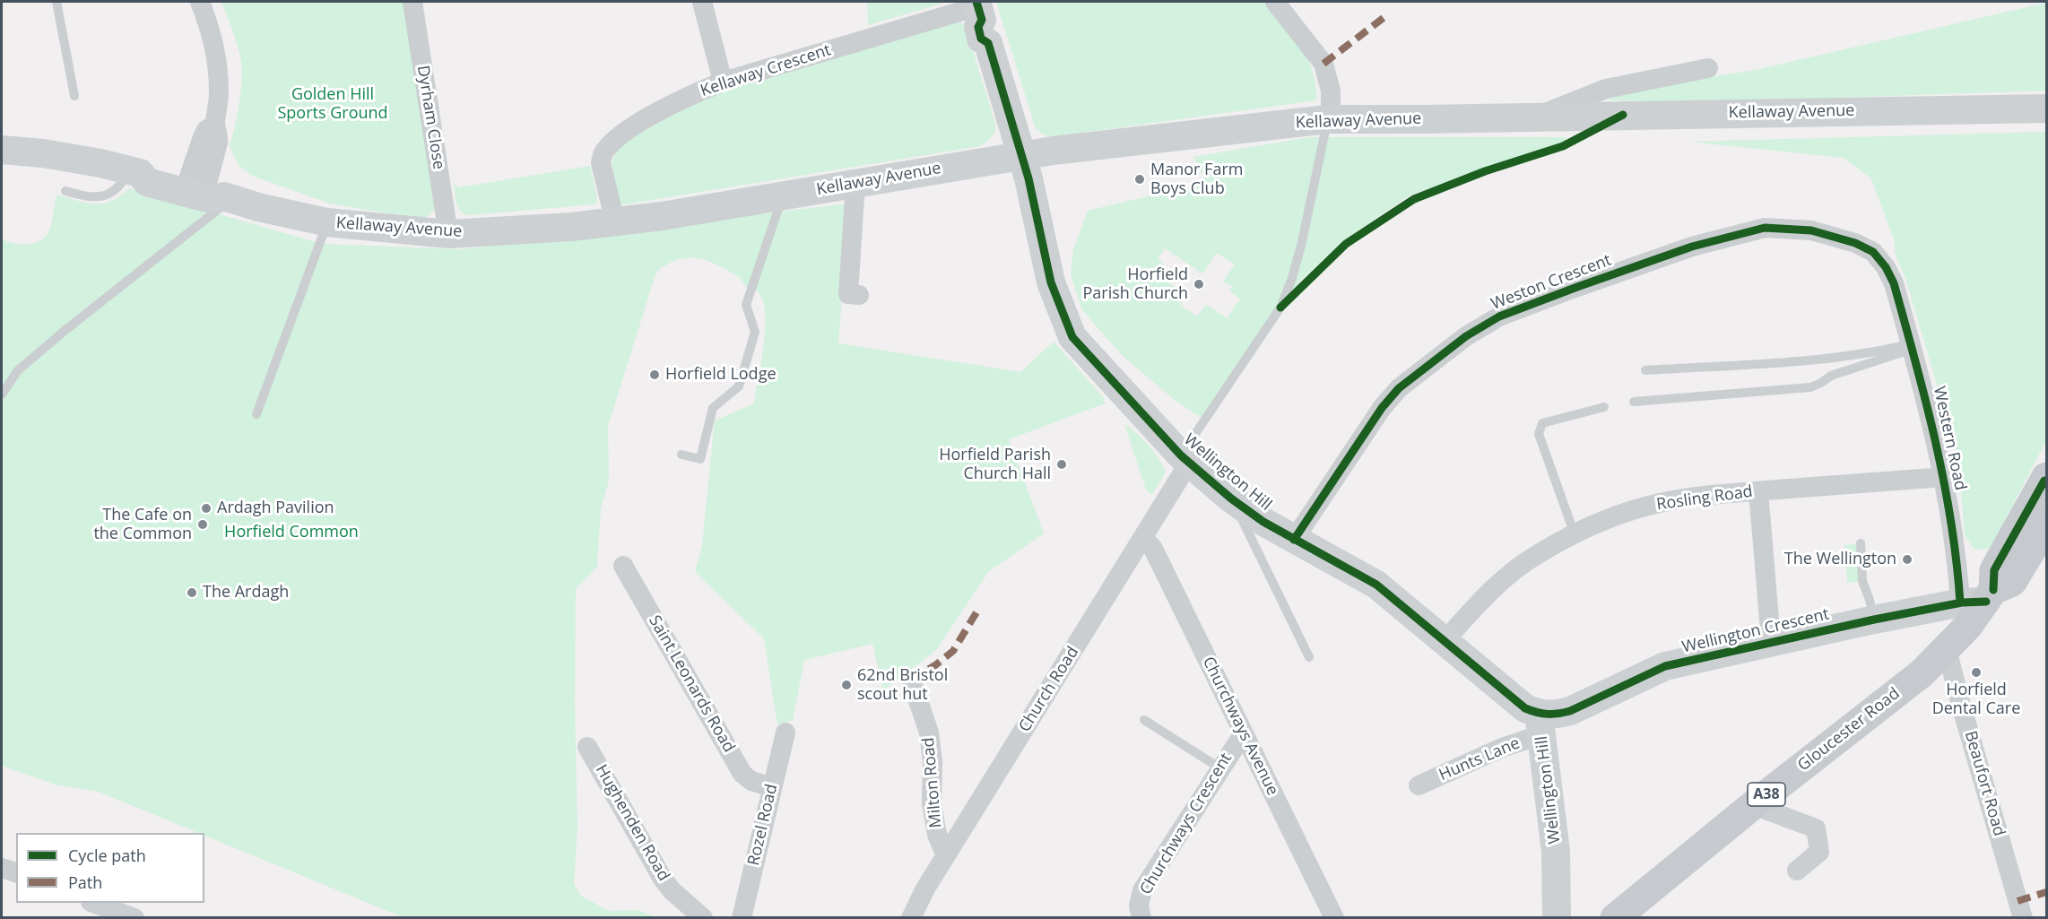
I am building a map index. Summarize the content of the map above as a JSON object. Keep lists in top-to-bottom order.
{
  "streets": {
    "main road": [
      "Kellaway Avenue",
      "Wellington Hill",
      "Wellington Crescent",
      "Gloucester Road",
      "A38"
    ],
    "street": [
      "Kellaway Crescent",
      "Dyrham Close",
      "Weston Crescent",
      "Western Road",
      "Rosling Road",
      "Saint Leonards Road",
      "Church Road",
      "Churchways Avenue",
      "Hunts Lane",
      "Milton Road",
      "Beaufort Road",
      "Hughenden Road",
      "Churchways Crescent",
      "Rozel Road"
    ]
  },
  "crossings": [
    ["Kellaway Crescent", "Kellaway Avenue"],
    ["Kellaway Crescent", "Wellington Hill"],
    ["Kellaway Avenue", "Dyrham Close"],
    ["Kellaway Avenue", "Wellington Hill"],
    ["Weston Crescent", "Western Road"],
    ["Weston Crescent", "Wellington Hill"],
    ["Western Road", "Rosling Road"],
    ["Western Road", "Wellington Crescent"],
    ["Western Road", "Gloucester Road"],
    ["Wellington Hill", "Rosling Road"],
    ["Wellington Hill", "Wellington Crescent"],
    ["Wellington Hill", "Church Road"],
    ["Wellington Hill", "Hunts Lane"],
    ["Wellington Crescent", "Gloucester Road"],
    ["Wellington Crescent", "Hunts Lane"],
    ["Saint Leonards Road", "Rozel Road"],
    ["Church Road", "Churchways Avenue"],
    ["Church Road", "Milton Road"],
    ["Churchways Avenue", "Churchways Crescent"],
    ["Gloucester Road", "Beaufort Road"]
  ],
  "parks": ["Golden Hill Sports Ground", "Horfield Common"],
  "places": [
    "Manor Farm Boys Club",
    "Horfield Parish Church",
    "Horfield Lodge",
    "Horfield Parish Church Hall",
    "Ardagh Pavilion",
    "The Cafe on the Common",
    "The Wellington",
    "The Ardagh",
    "Horfield Dental Care",
    "62nd Bristol scout hut"
  ],
  "legend": ["Cycle path", "Path"]
}
